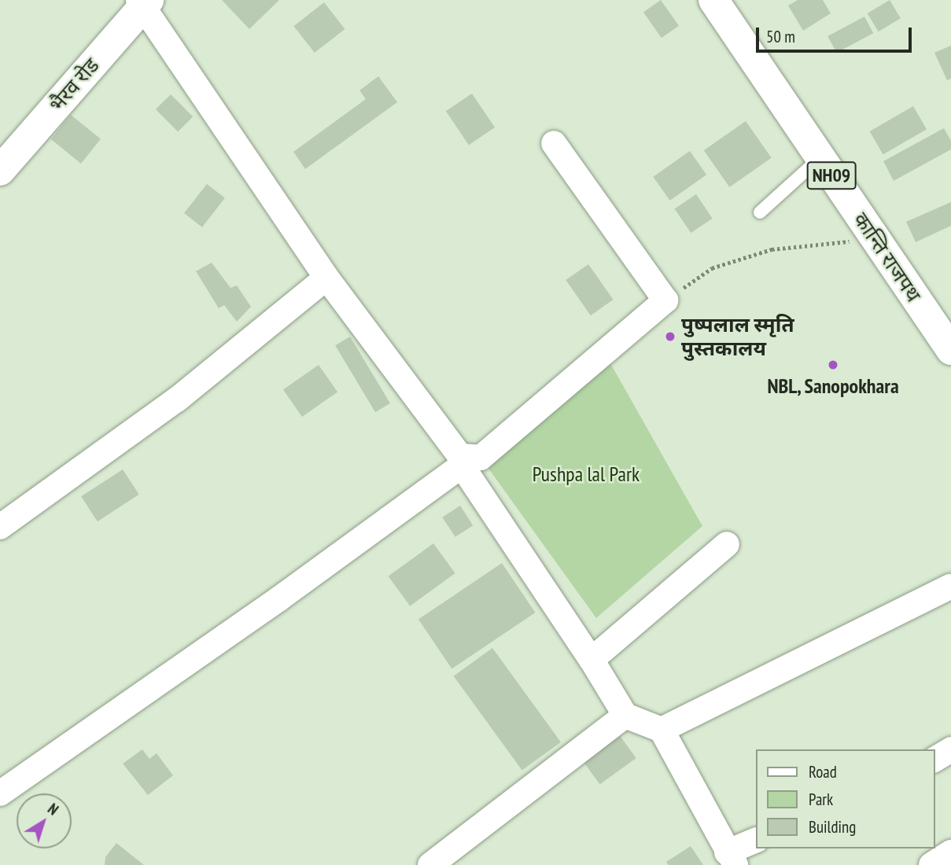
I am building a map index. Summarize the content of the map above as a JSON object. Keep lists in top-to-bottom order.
{
  "streets": {
    "main road": ["भैरव रोड", "NH09", "कान्ति राजपथ"]
  },
  "parks": ["Pushpa lal Park"],
  "places": ["पुष्पलाल स्मृति पुस्तकालय", "NBL, Sanopokhara"],
  "legend": ["Road", "Park", "Building"],
  "scale_bar": "50 m",
  "north": "top right"
}
